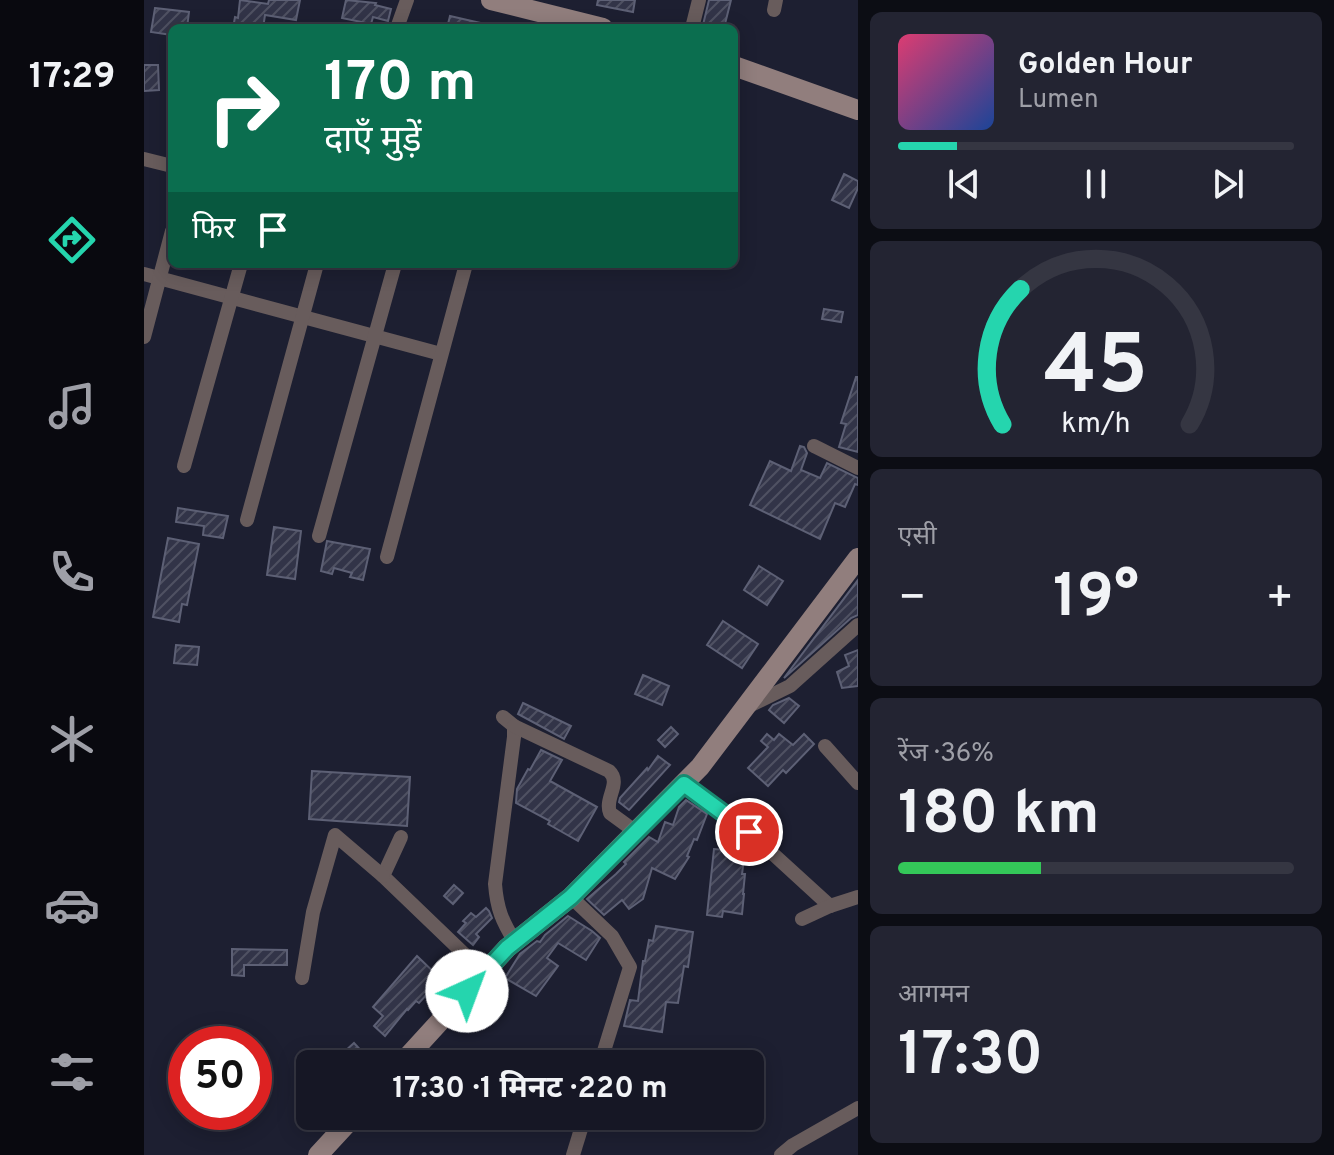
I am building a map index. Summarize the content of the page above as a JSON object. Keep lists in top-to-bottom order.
{
  "page": {
    "tabs": "17:29",
    "turn": ["170 m", "दाएँ मुड़ें"],
    "song": ["Golden Hour", "Lumen"],
    "then": "फिर",
    "tile": [
      "एसी",
      ["रेंज · 36%", "180 km"],
      ["आगमन", "17:30"]
    ],
    "heat": ["−", "19°", "+"],
    "limit": "50",
    "trip": "17:30 · 1 मिनट · 220 m",
    "gauge": ["45", "km/h"]
  }
}
